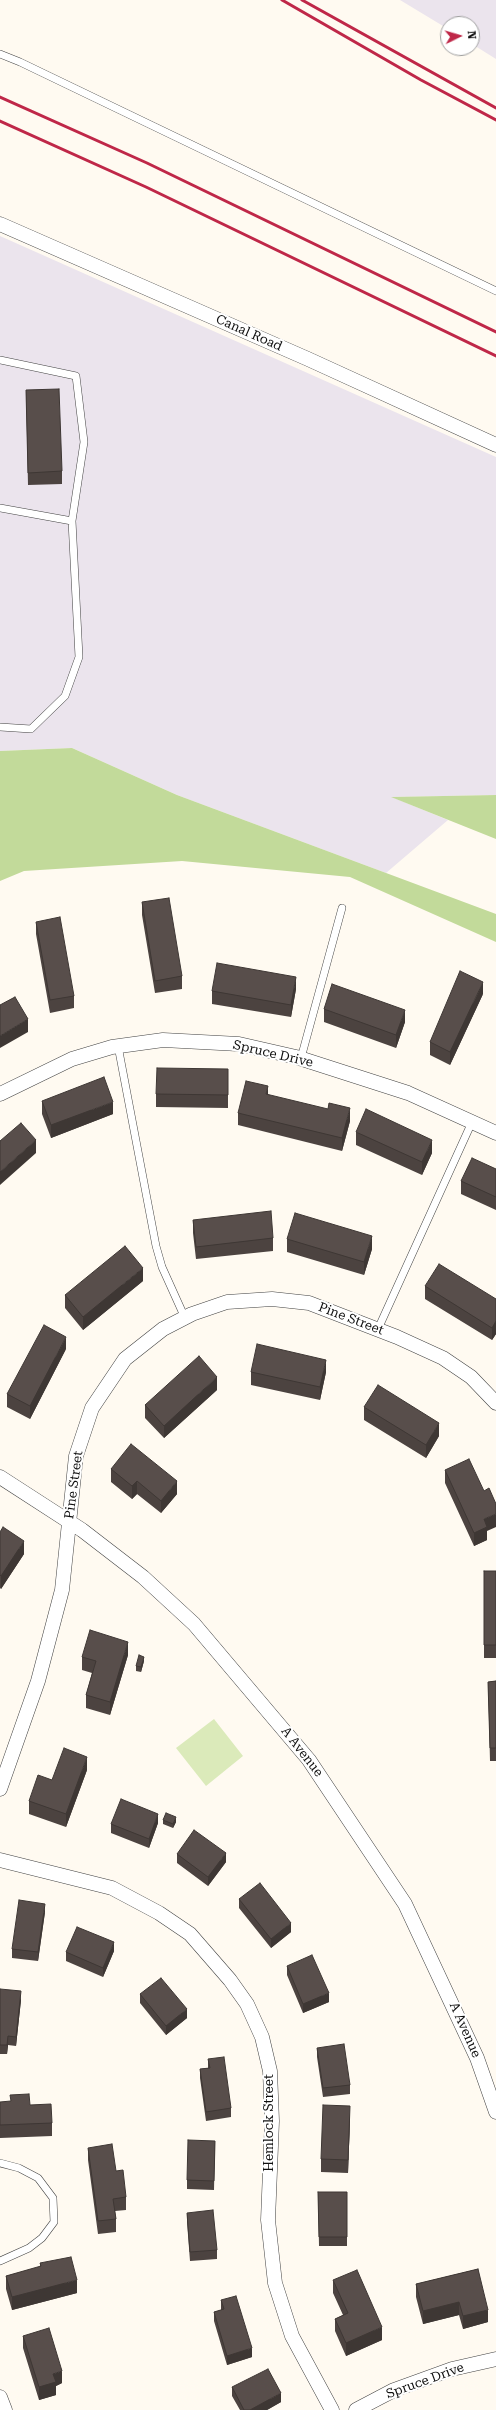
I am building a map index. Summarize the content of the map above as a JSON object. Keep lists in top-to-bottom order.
{
  "streets": {
    "street": [
      "Canal Road",
      "Spruce Drive",
      "Pine Street",
      "A Avenue",
      "Hemlock Street"
    ]
  },
  "crossings": [
    ["Pine Street", "A Avenue"]
  ],
  "north": "right"
}
